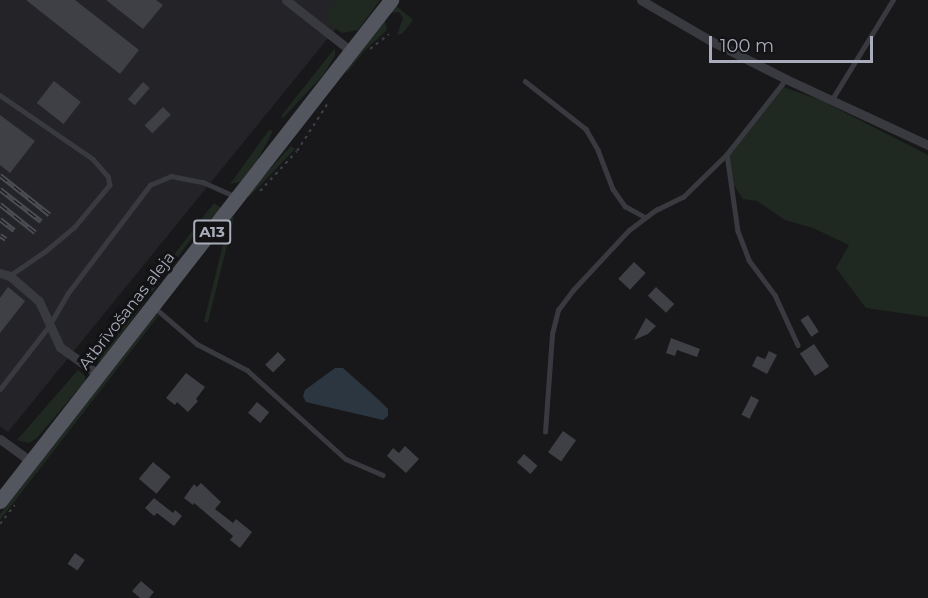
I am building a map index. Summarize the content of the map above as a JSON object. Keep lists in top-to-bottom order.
{
  "streets": {
    "main road": ["A13", "Atbrīvošanas aleja"]
  },
  "scale_bar": "100 m"
}
